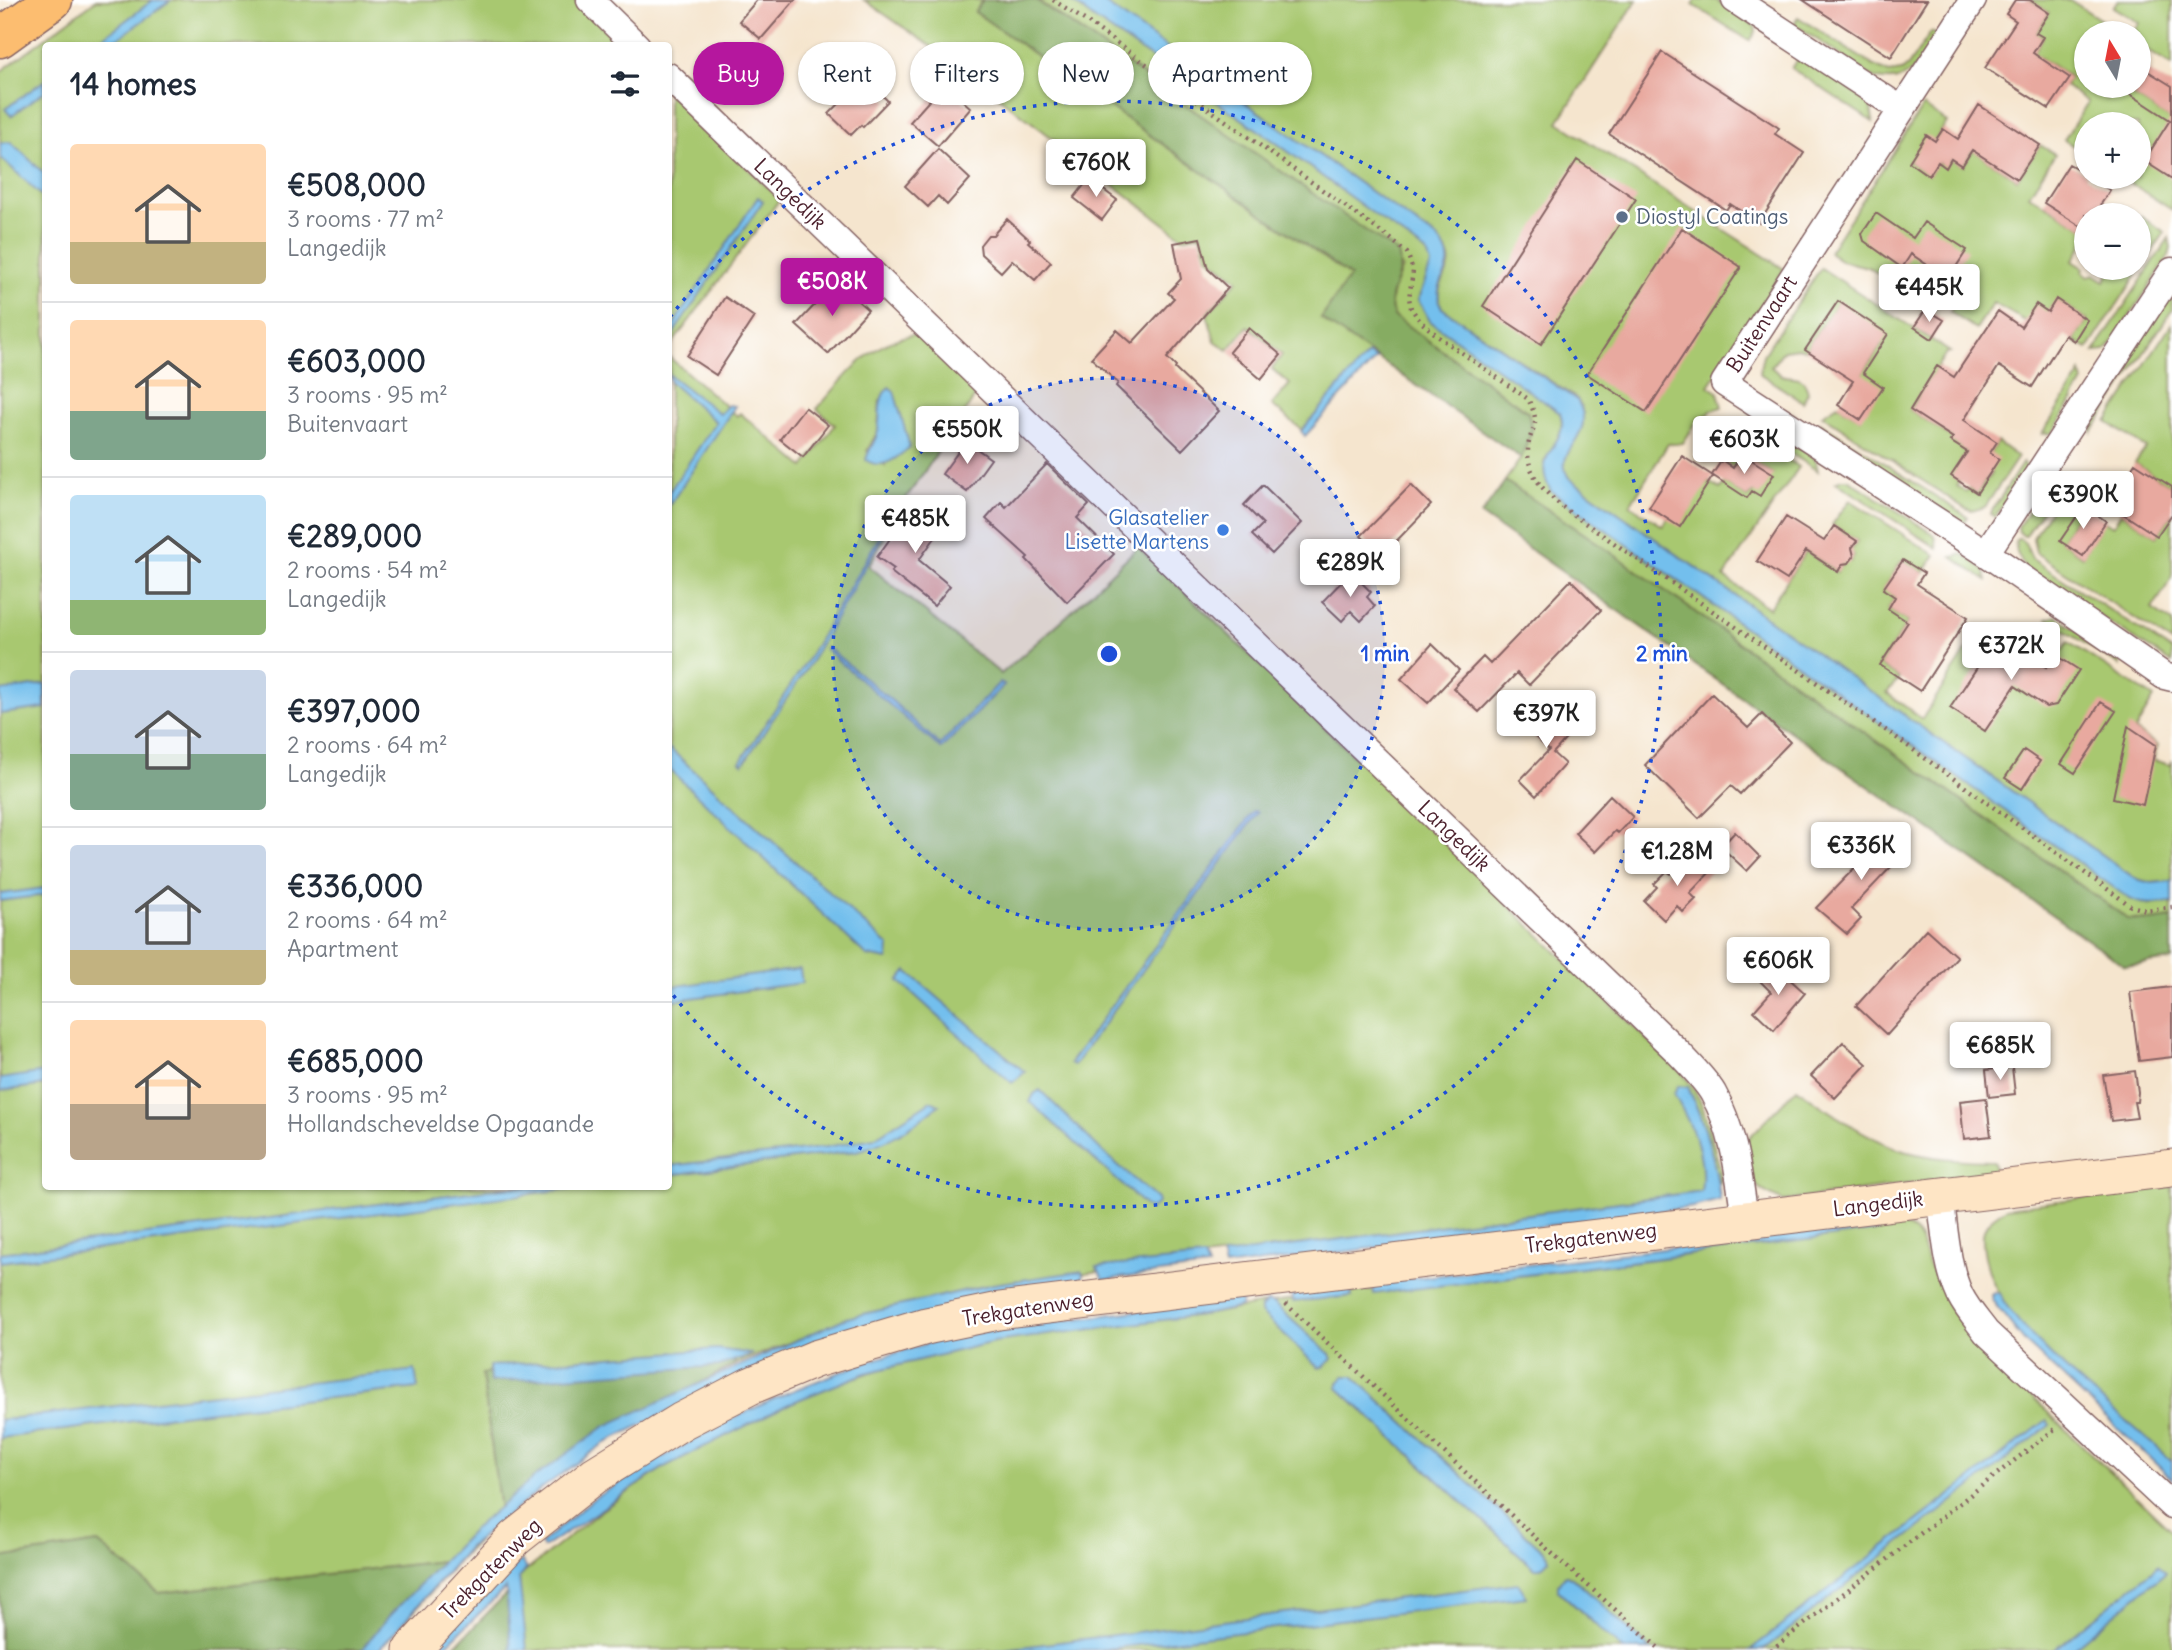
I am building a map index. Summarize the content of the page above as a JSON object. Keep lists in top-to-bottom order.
{
  "streets": {
    "street": ["Langedijk", "Buitenvaart", "Trekgatenweg"]
  },
  "crossings": [
    ["Langedijk", "Trekgatenweg"]
  ],
  "places": ["Diostyl Coatings", "Glasatelier Lisette Martens"],
  "north": "top",
  "page": {
    "map_buttons": ["+", "−"],
    "chip": [
      "Buy",
      "Rent",
      "Filters",
      "New",
      "Apartment"
    ],
    "heading": "14 homes",
    "list": [
      {
        "name": "€508,000",
        "note": "3 rooms · 77 m² · Langedijk"
      },
      {
        "name": "€603,000",
        "note": "3 rooms · 95 m² · Buitenvaart"
      },
      {
        "name": "€289,000",
        "note": "2 rooms · 54 m² · Langedijk"
      },
      {
        "name": "€397,000",
        "note": "2 rooms · 64 m² · Langedijk"
      },
      {
        "name": "€336,000",
        "note": "2 rooms · 64 m² · Apartment"
      },
      {
        "name": "€685,000",
        "note": "3 rooms · 95 m² · Hollandscheveldse Opgaande"
      }
    ],
    "price": [
      "€760K",
      "€508K",
      "€445K",
      "€550K",
      "€603K",
      "€390K",
      "€485K",
      "€289K",
      "€372K",
      "€397K",
      "€336K",
      "€1.28M",
      "€606K",
      "€685K"
    ]
  },
  "rings": ["1 min", "2 min"]
}
